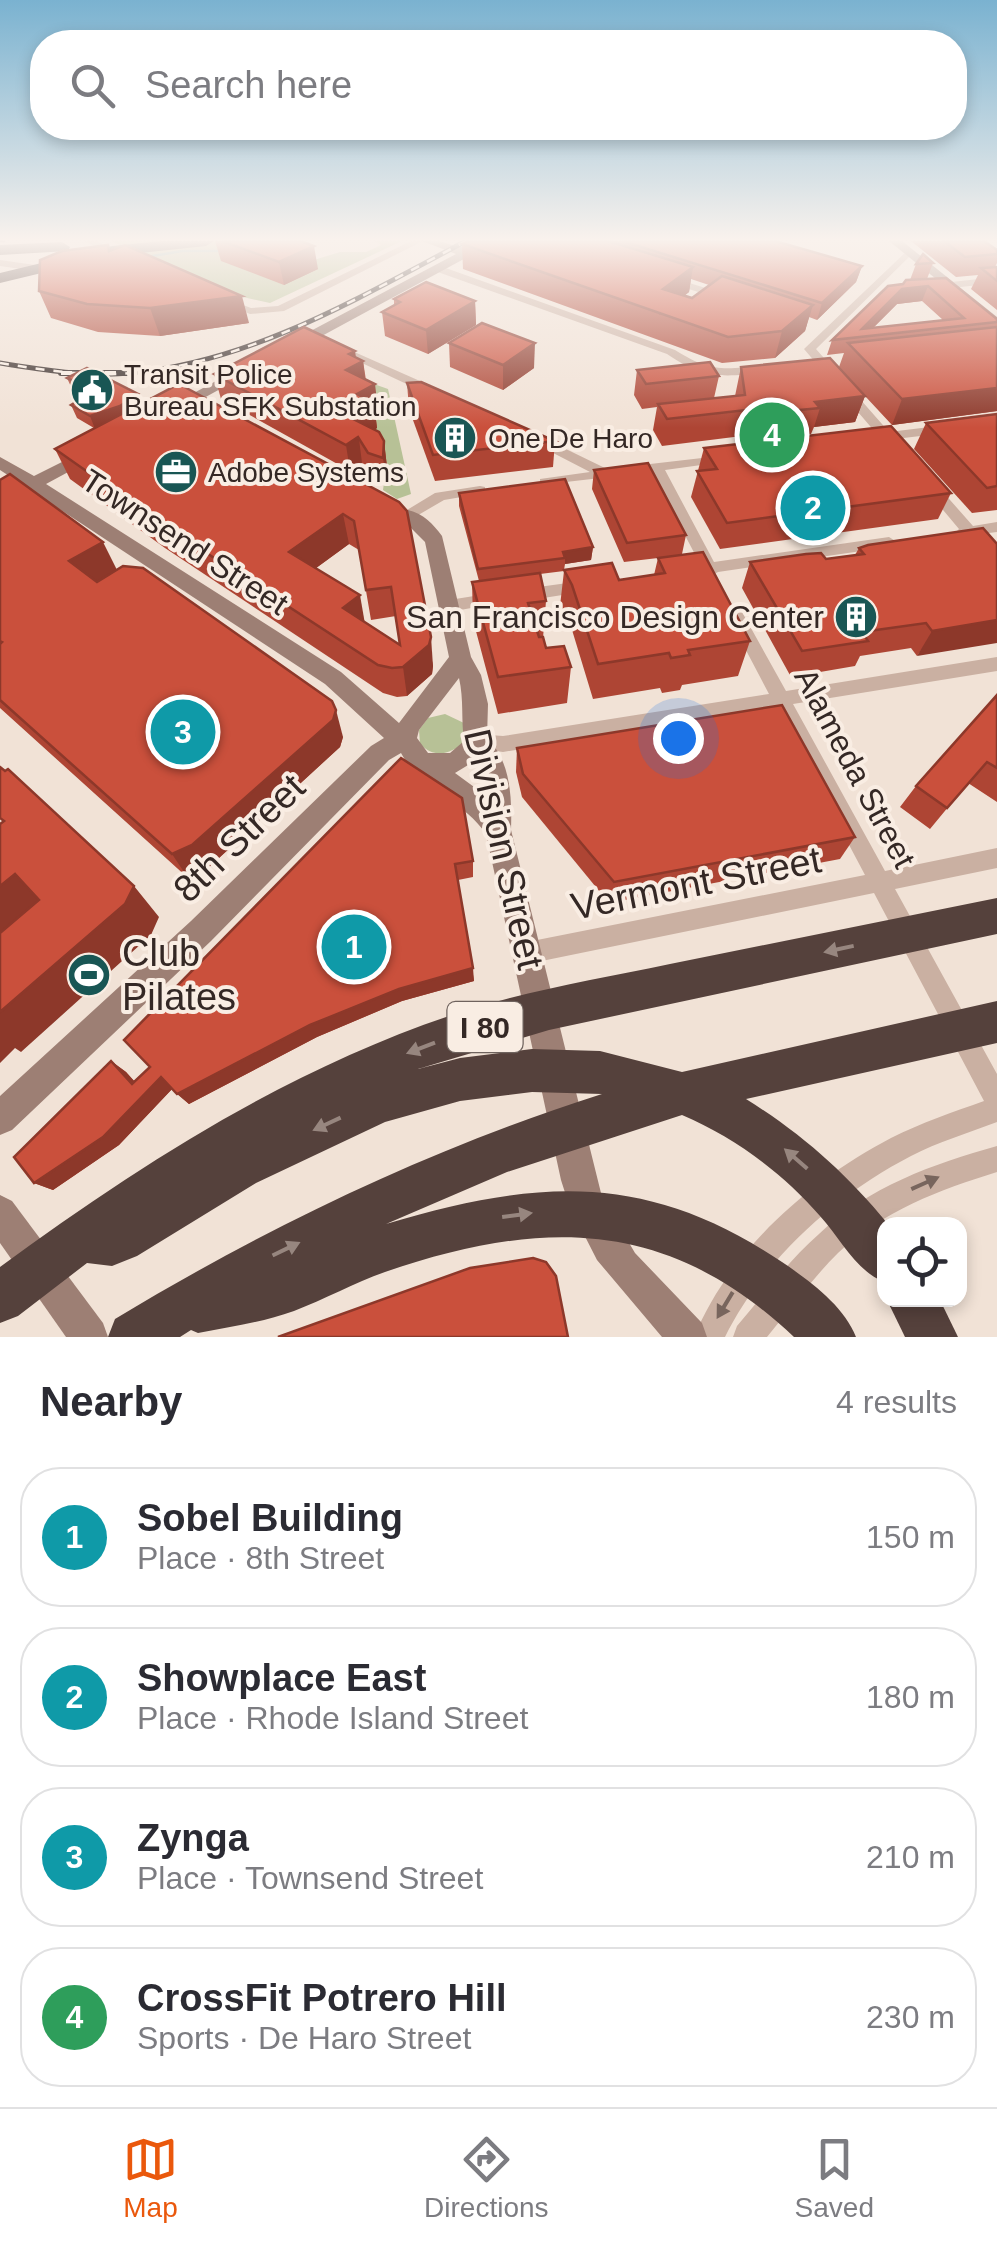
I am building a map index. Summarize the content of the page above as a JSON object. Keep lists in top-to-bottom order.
{
  "streets": {
    "highway": ["I 80"],
    "street": [
      "Townsend Street",
      "Alameda Street",
      "8th Street",
      "Division Street",
      "Vermont Street"
    ]
  },
  "crossings": [
    ["Townsend Street", "8th Street"],
    ["Townsend Street", "Division Street"],
    ["Alameda Street", "Vermont Street"],
    ["8th Street", "Division Street"],
    ["Division Street", "Vermont Street"]
  ],
  "places": {
    "public building": ["Transit Police Bureau SFK Substation"],
    "building": ["One De Haro", "San Francisco Design Center"],
    "office": ["Adobe Systems"],
    "sports": ["Club Pilates"]
  },
  "page": {
    "search": "Search here",
    "pins": [
      "4",
      "2",
      "3",
      "1"
    ],
    "heading": ["Nearby", "4 results"],
    "list": [
      {
        "mark": "1",
        "name": "Sobel Building",
        "note": "Place · 8th Street",
        "value": "150 m"
      },
      {
        "mark": "2",
        "name": "Showplace East",
        "note": "Place · Rhode Island Street",
        "value": "180 m"
      },
      {
        "mark": "3",
        "name": "Zynga",
        "note": "Place · Townsend Street",
        "value": "210 m"
      },
      {
        "mark": "4",
        "name": "CrossFit Potrero Hill",
        "note": "Sports · De Haro Street",
        "value": "230 m"
      }
    ],
    "nav": ["Map", "Directions", "Saved"]
  }
}
